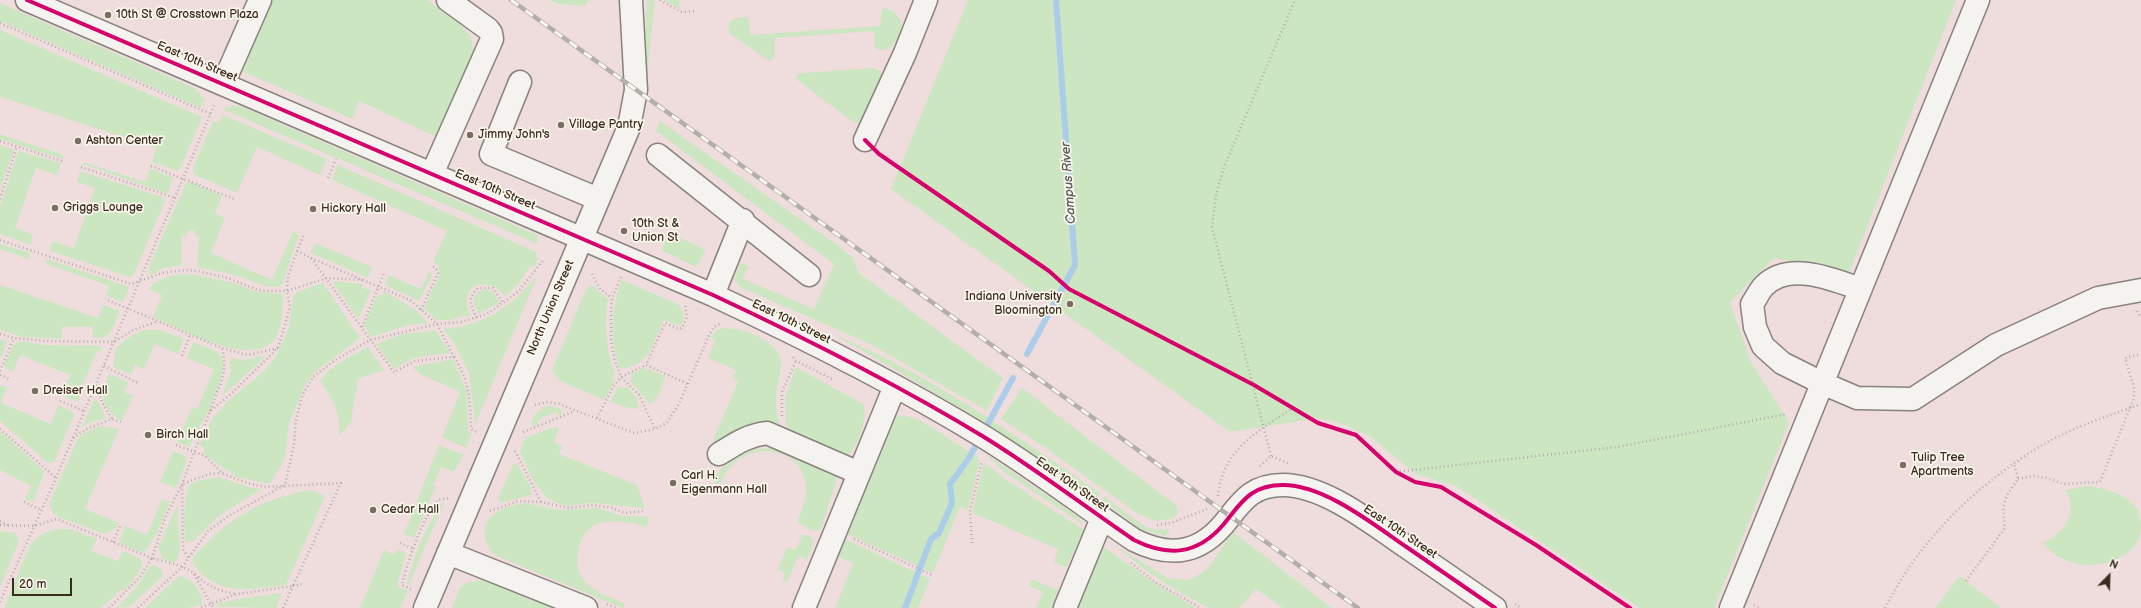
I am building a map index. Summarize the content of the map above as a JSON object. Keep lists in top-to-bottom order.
{
  "streets": {
    "street": ["East 10th Street", "North Union Street"]
  },
  "crossings": [
    ["East 10th Street", "North Union Street"]
  ],
  "water": ["Campus River"],
  "places": [
    "10th St @ Crosstown Plaza",
    "Village Pantry",
    "Jimmy John's",
    "Ashton Center",
    "Griggs Lounge",
    "Hickory Hall",
    "10th St & Union St",
    "Indiana University Bloomington",
    "Dreiser Hall",
    "Birch Hall",
    "Tulip Tree Apartments",
    "Carl H. Eigenmann Hall",
    "Cedar Hall"
  ],
  "scale_bar": "20 m",
  "north": "top right"
}
